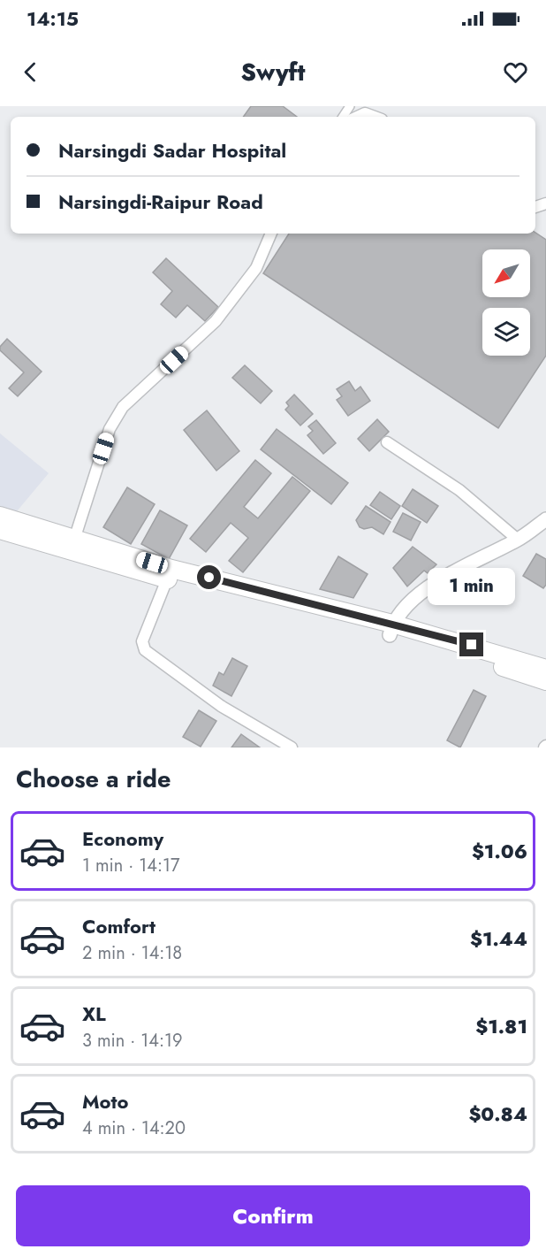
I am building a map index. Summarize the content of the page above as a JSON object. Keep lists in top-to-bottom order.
{
  "north": "bottom left",
  "page": {
    "status": "14:15",
    "header": "Swyft",
    "banner": ["Narsingdi Sadar Hospital", "Narsingdi-Raipur Road"],
    "bubble": "1 min",
    "heading": "Choose a ride",
    "list": [
      {
        "name": "Economy",
        "note": "1 min · 14:17",
        "value": "$1.06"
      },
      {
        "name": "Comfort",
        "note": "2 min · 14:18",
        "value": "$1.44"
      },
      {
        "name": "XL",
        "note": "3 min · 14:19",
        "value": "$1.81"
      },
      {
        "name": "Moto",
        "note": "4 min · 14:20",
        "value": "$0.84"
      }
    ],
    "buttons": "Confirm"
  }
}
